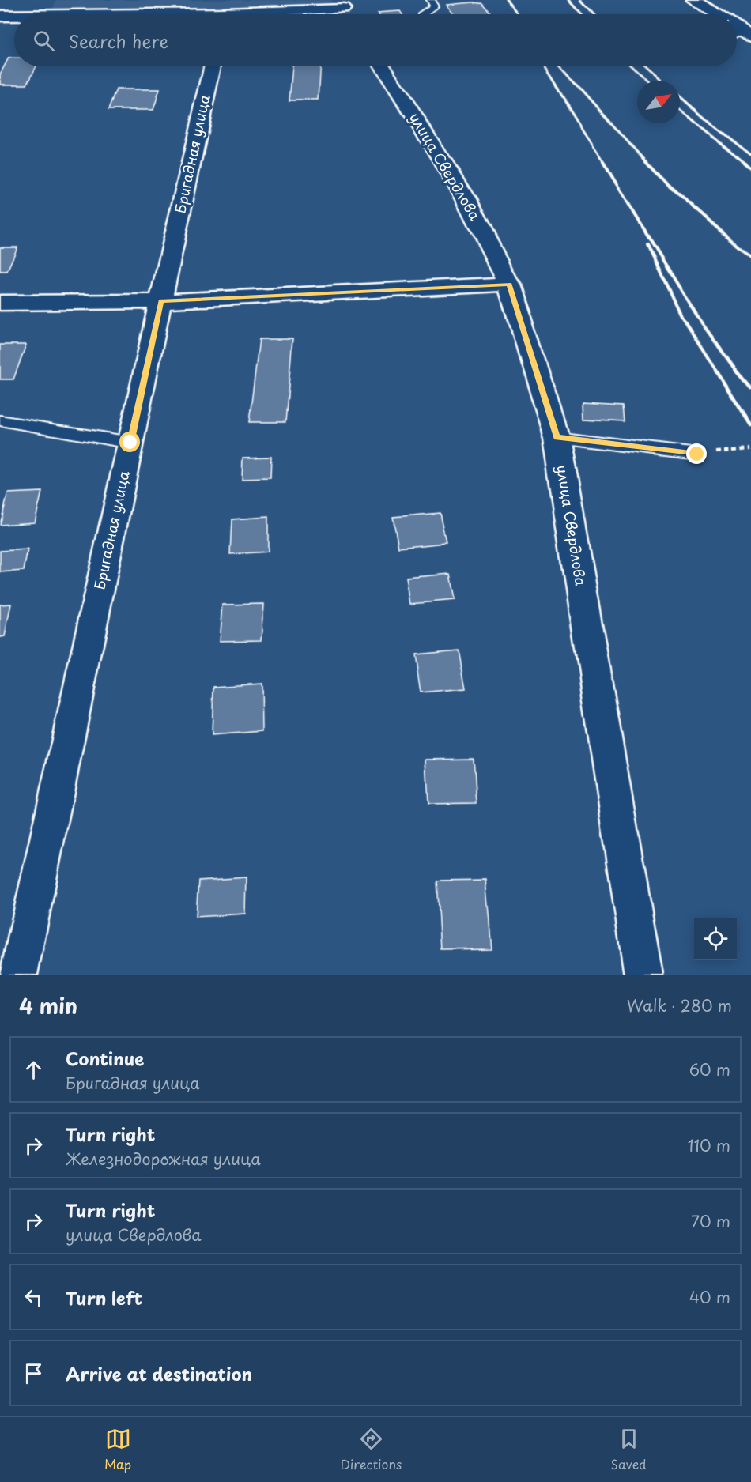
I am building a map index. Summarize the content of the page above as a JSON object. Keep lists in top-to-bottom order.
{
  "streets": {
    "street": ["Бригадная улица", "улица Свердлова"]
  },
  "north": "top right",
  "page": {
    "search": "Search here",
    "heading": ["4 min", "Walk · 280 m"],
    "list": [
      ["Continue", "Бригадная улица", "60 m"],
      ["Turn right", "Железнодорожная улица", "110 m"],
      ["Turn right", "улица Свердлова", "70 m"],
      ["Turn left", "40 m"],
      "Arrive at destination"
    ],
    "nav": ["Map", "Directions", "Saved"]
  }
}
